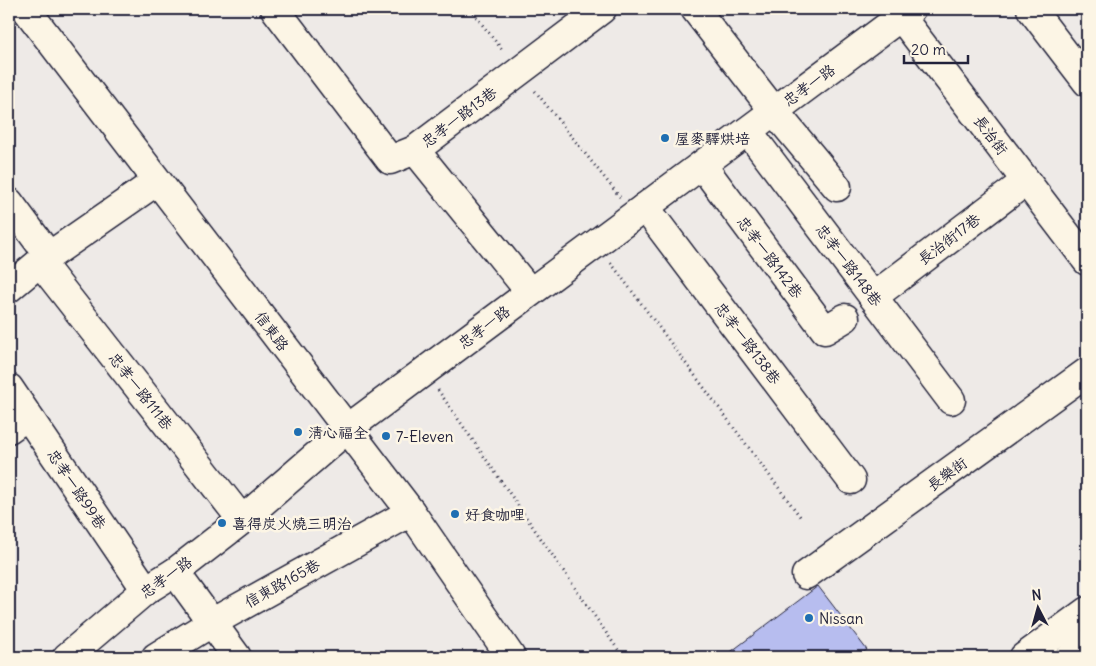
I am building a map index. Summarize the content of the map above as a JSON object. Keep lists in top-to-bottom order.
{
  "streets": {
    "street": [
      "忠孝一路",
      "忠孝一路13巷",
      "長治街",
      "長治街17巷",
      "忠孝一路142巷",
      "忠孝一路148巷",
      "信東路",
      "忠孝一路138巷",
      "忠孝一路111巷",
      "長樂街",
      "忠孝一路99巷",
      "信東路165巷"
    ]
  },
  "crossings": [
    ["忠孝一路", "忠孝一路13巷"],
    ["忠孝一路", "長治街"],
    ["忠孝一路", "忠孝一路142巷"],
    ["忠孝一路", "忠孝一路148巷"],
    ["忠孝一路", "信東路"],
    ["忠孝一路", "忠孝一路138巷"],
    ["忠孝一路", "忠孝一路111巷"],
    ["忠孝一路", "忠孝一路99巷"],
    ["長治街", "長治街17巷"],
    ["長治街17巷", "忠孝一路148巷"],
    ["信東路", "信東路165巷"]
  ],
  "places": [
    "屋麥驛烘培",
    "清心福全",
    "7-Eleven",
    "好食咖哩",
    "喜得炭火燒三明治",
    "Nissan"
  ],
  "scale_bar": "20 m",
  "north": "top"
}
